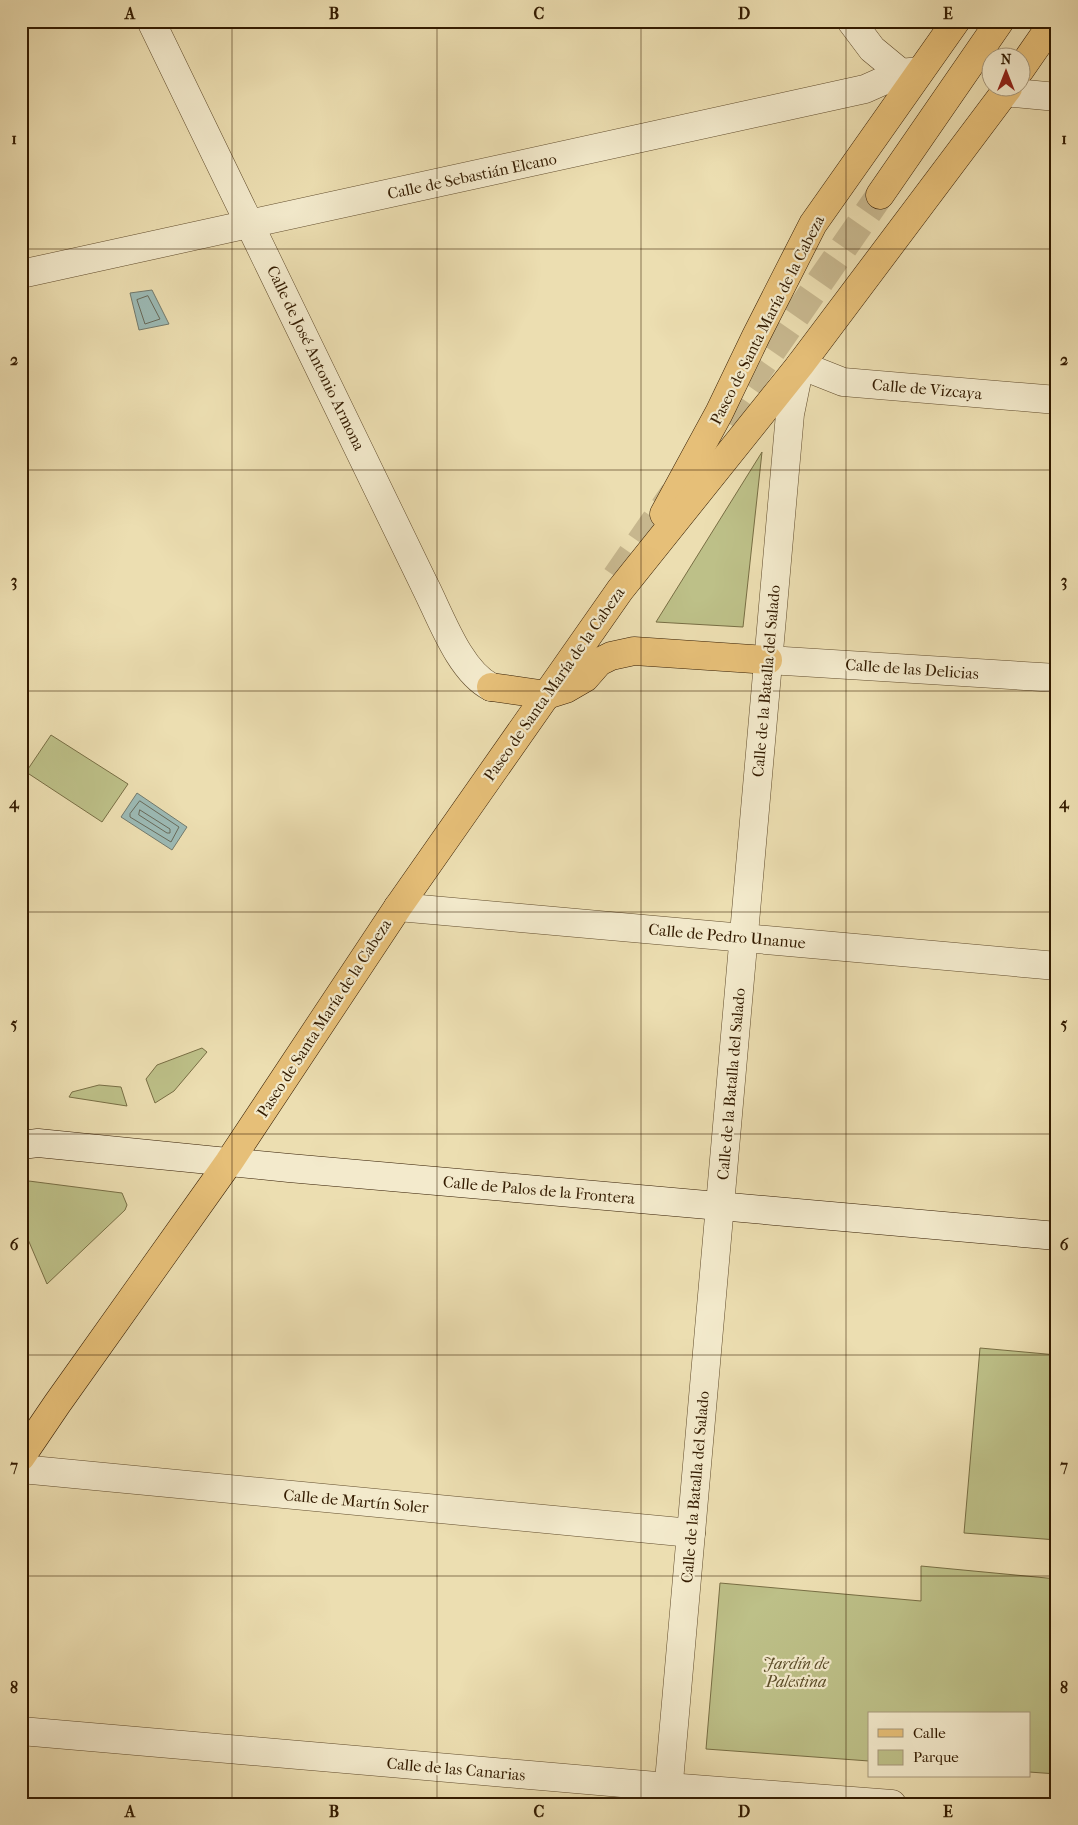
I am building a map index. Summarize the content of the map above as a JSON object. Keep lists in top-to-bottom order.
{
  "streets": {
    "main road": ["Paseo de Santa María de la Cabeza"],
    "street": [
      "Calle de Sebastián Elcano",
      "Calle de José Antonio Armona",
      "Calle de Vizcaya",
      "Calle de las Delicias",
      "Calle de la Batalla del Salado",
      "Calle de Pedro Unanue",
      "Calle de Palos de la Frontera",
      "Calle de Martín Soler",
      "Calle de las Canarias"
    ]
  },
  "crossings": [
    ["Calle de Sebastián Elcano", "Paseo de Santa María de la Cabeza"],
    ["Calle de Sebastián Elcano", "Calle de José Antonio Armona"],
    ["Paseo de Santa María de la Cabeza", "Calle de Vizcaya"],
    ["Paseo de Santa María de la Cabeza", "Calle de la Batalla del Salado"],
    ["Paseo de Santa María de la Cabeza", "Calle de Pedro Unanue"],
    ["Paseo de Santa María de la Cabeza", "Calle de Palos de la Frontera"],
    ["Calle de Vizcaya", "Calle de la Batalla del Salado"],
    ["Calle de las Delicias", "Calle de la Batalla del Salado"],
    ["Calle de la Batalla del Salado", "Calle de Pedro Unanue"],
    ["Calle de la Batalla del Salado", "Calle de Palos de la Frontera"],
    ["Calle de la Batalla del Salado", "Calle de Martín Soler"],
    ["Calle de la Batalla del Salado", "Calle de las Canarias"]
  ],
  "parks": ["Jardín de Palestina"],
  "legend": ["Calle", "Parque"],
  "north": "top",
  "grid": {
    "columns": [
      "A",
      "B",
      "C",
      "D",
      "E"
    ],
    "rows": [
      "1",
      "2",
      "3",
      "4",
      "5",
      "6",
      "7",
      "8"
    ]
  }
}
